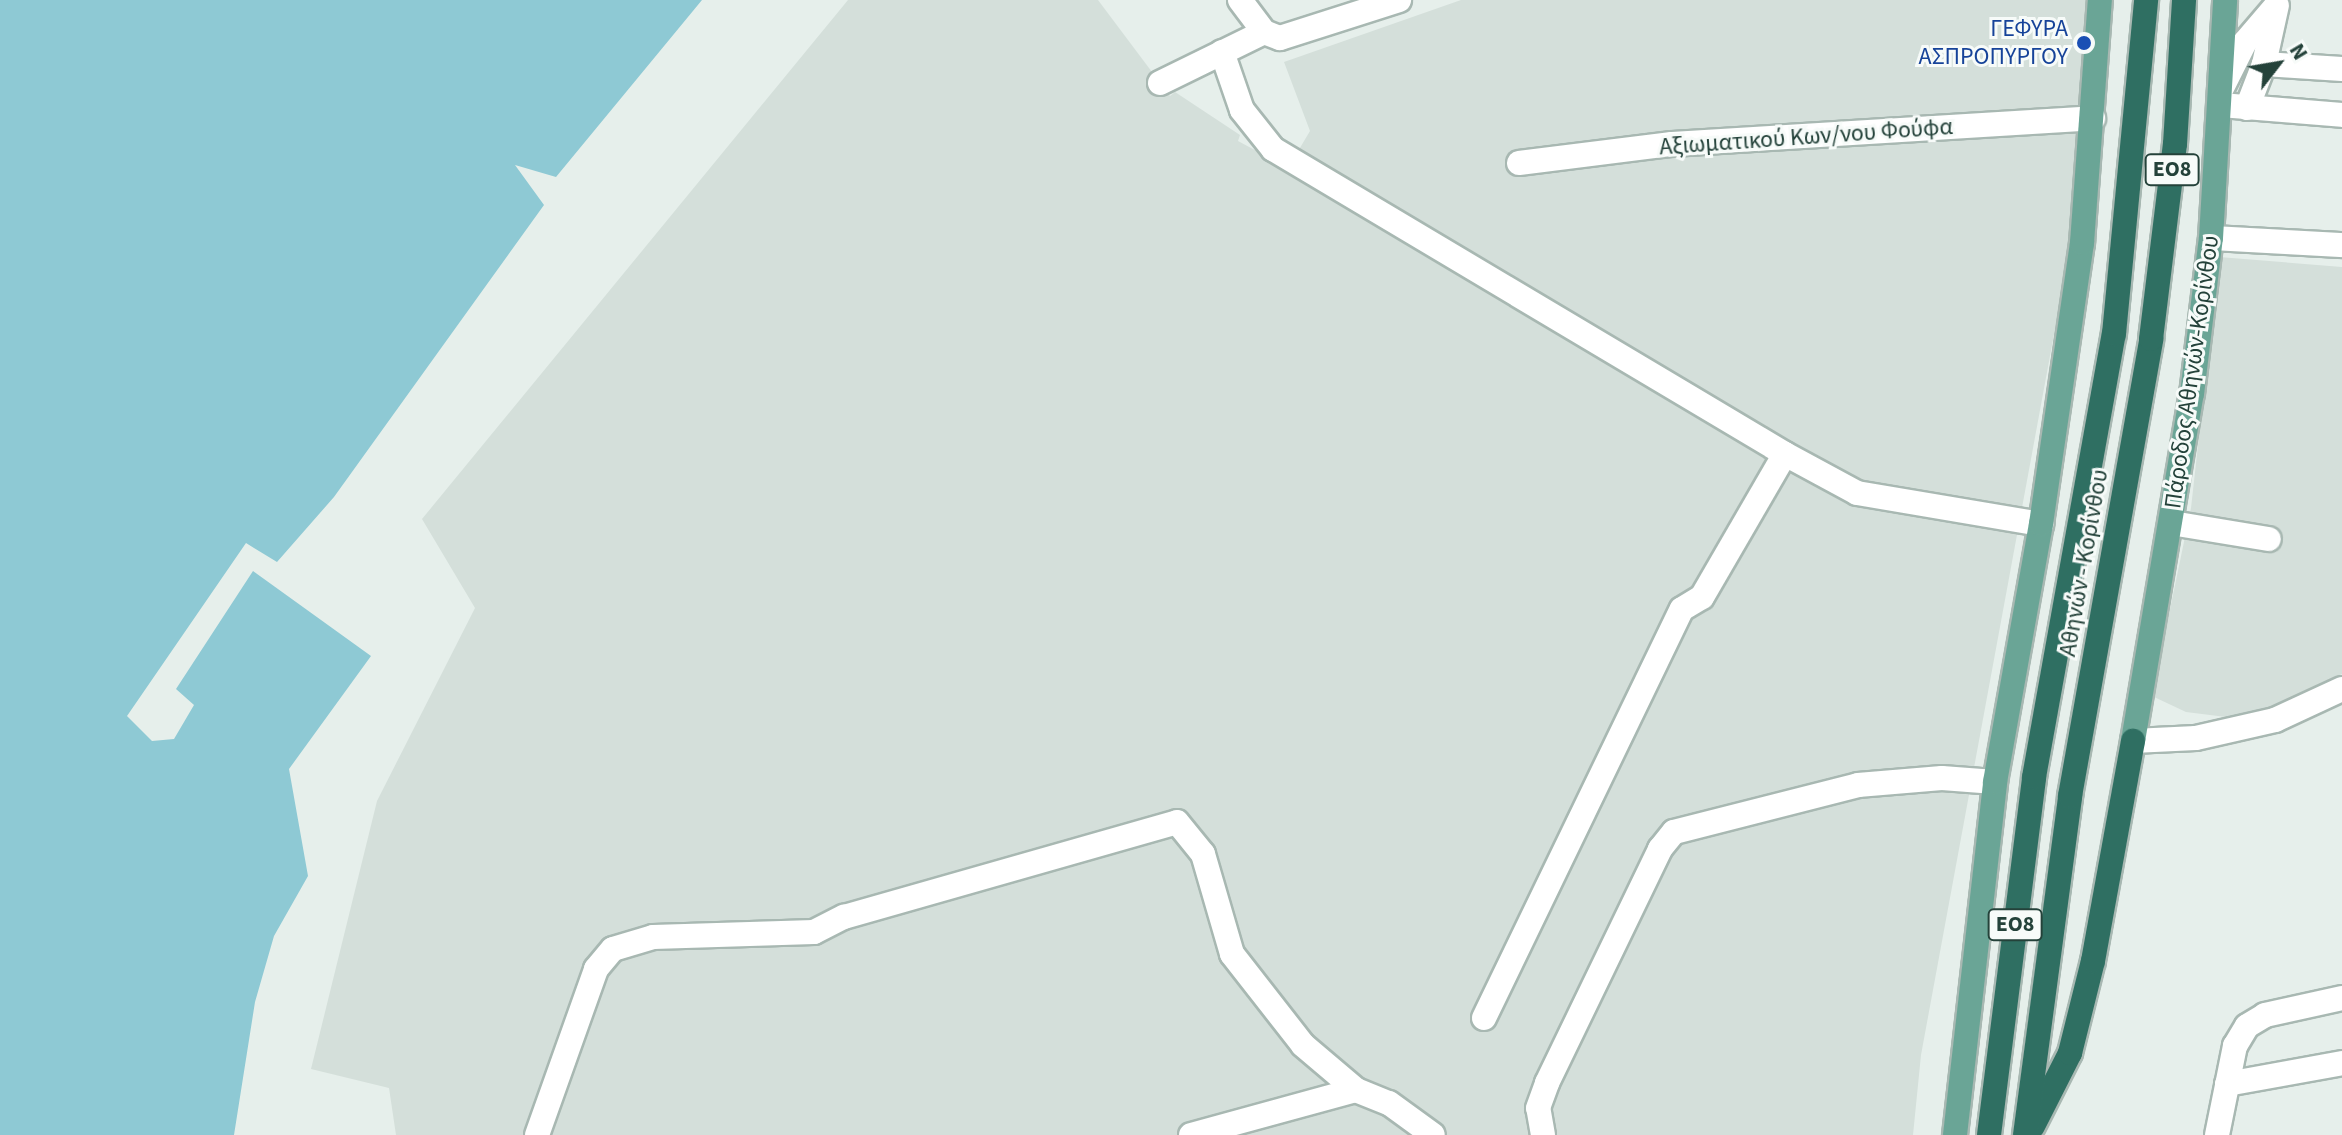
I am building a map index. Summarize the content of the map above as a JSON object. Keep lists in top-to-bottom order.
{
  "streets": {
    "highway": ["ΕΟ8", "Αθηνών - Κορίνθου"],
    "main road": ["Πάροδος Αθηνών-Κορίνθου"],
    "street": ["Αξιωματικού Κων/νου Φούφα"]
  },
  "places": ["ΓΕΦΥΡΑ ΑΣΠΡΟΠΥΡΓΟΥ"],
  "north": "top right"
}
